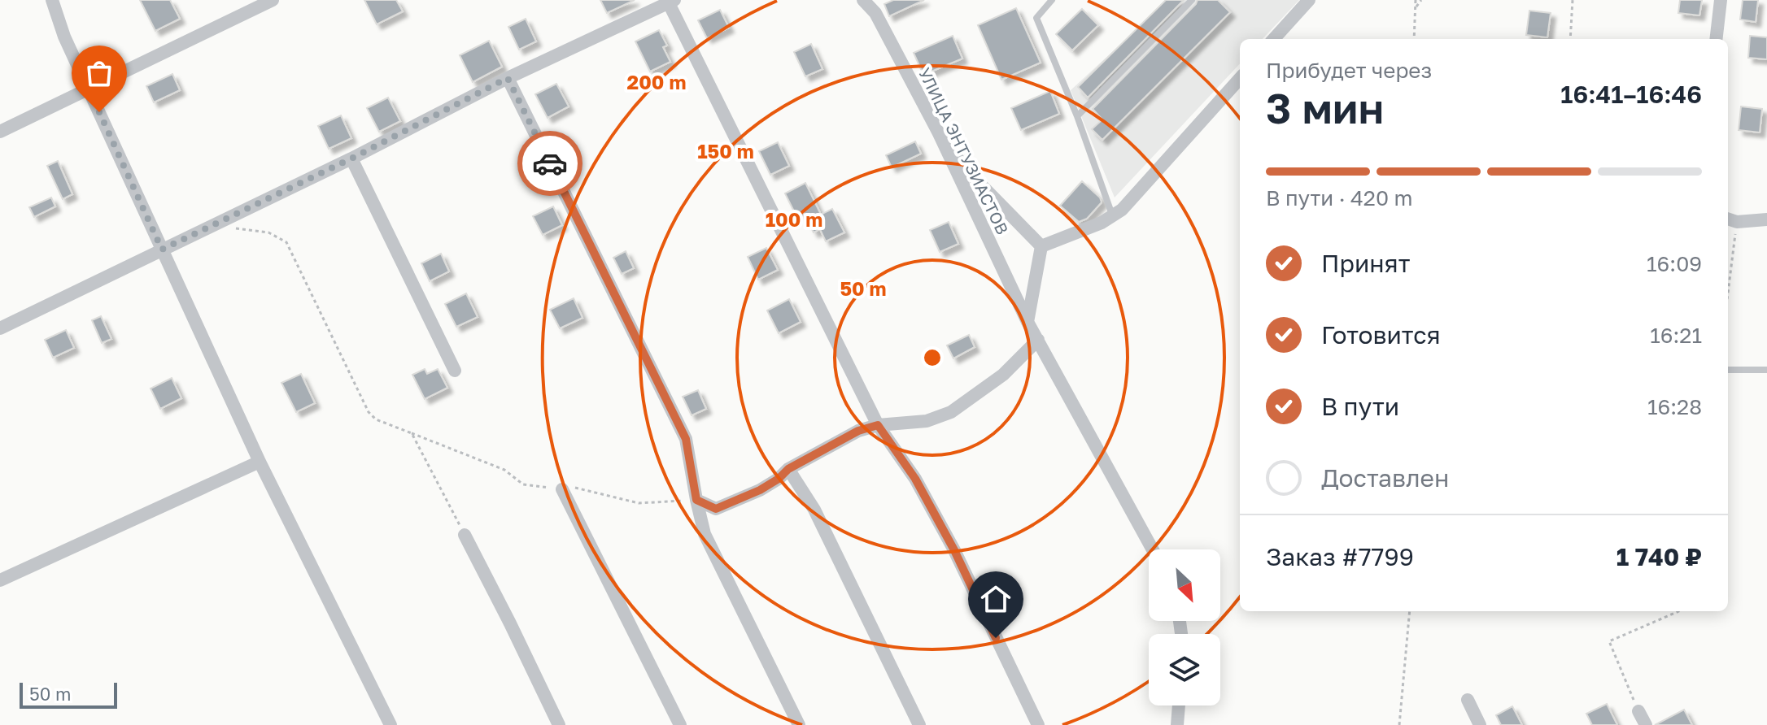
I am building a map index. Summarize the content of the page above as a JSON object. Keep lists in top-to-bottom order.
{
  "streets": {
    "street": ["УЛИЦА ЭНТУЗИАСТОВ"]
  },
  "scale_bar": "50 m",
  "north": "bottom right",
  "page": {
    "heading": ["3 мин", "Прибудет через", "16:41–16:46"],
    "panel": ["Заказ #7799", "1 740 ₽"],
    "bar": "В пути · 420 m",
    "list": [
      ["Принят", "16:09"],
      ["Готовится", "16:21"],
      ["В пути", "16:28"],
      "Доставлен"
    ],
    "scale": "50 m"
  },
  "rings": [
    "200 m",
    "150 m",
    "100 m",
    "50 m"
  ]
}
